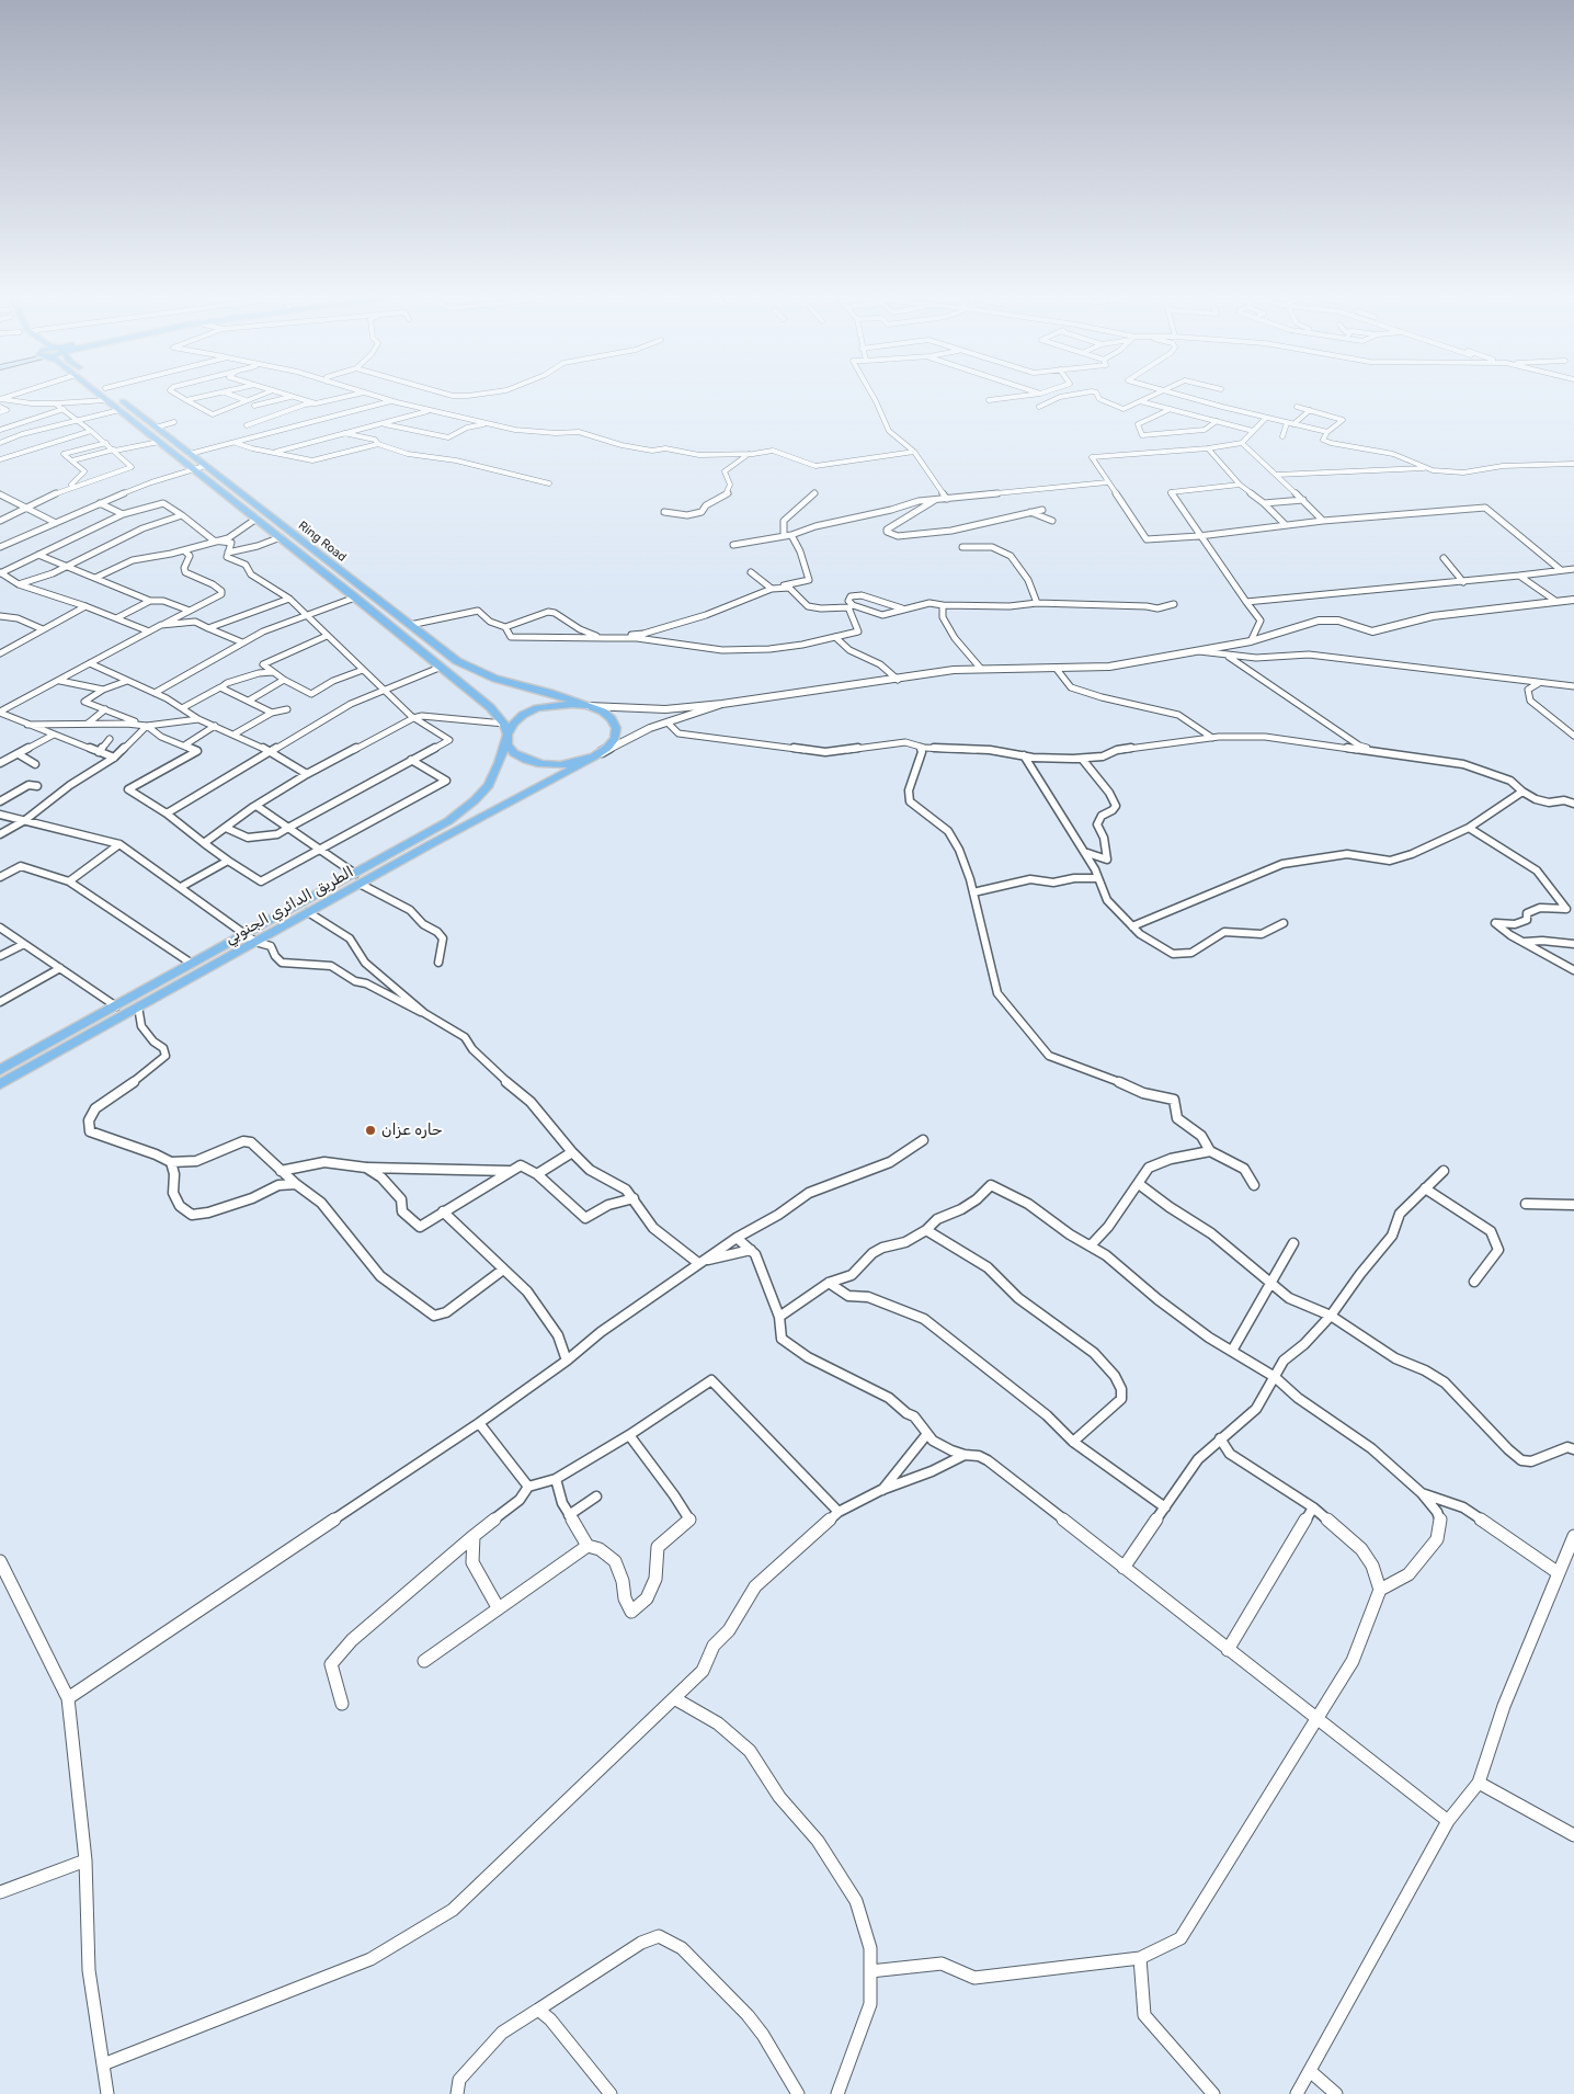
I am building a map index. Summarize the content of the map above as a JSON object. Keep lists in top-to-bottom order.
{
  "streets": {
    "main road": ["Ring Road", "الطريق الدائري الجنوبي"]
  },
  "crossings": [
    ["Ring Road", "الطريق الدائري الجنوبي"]
  ],
  "places": ["حاره عزان"]
}
